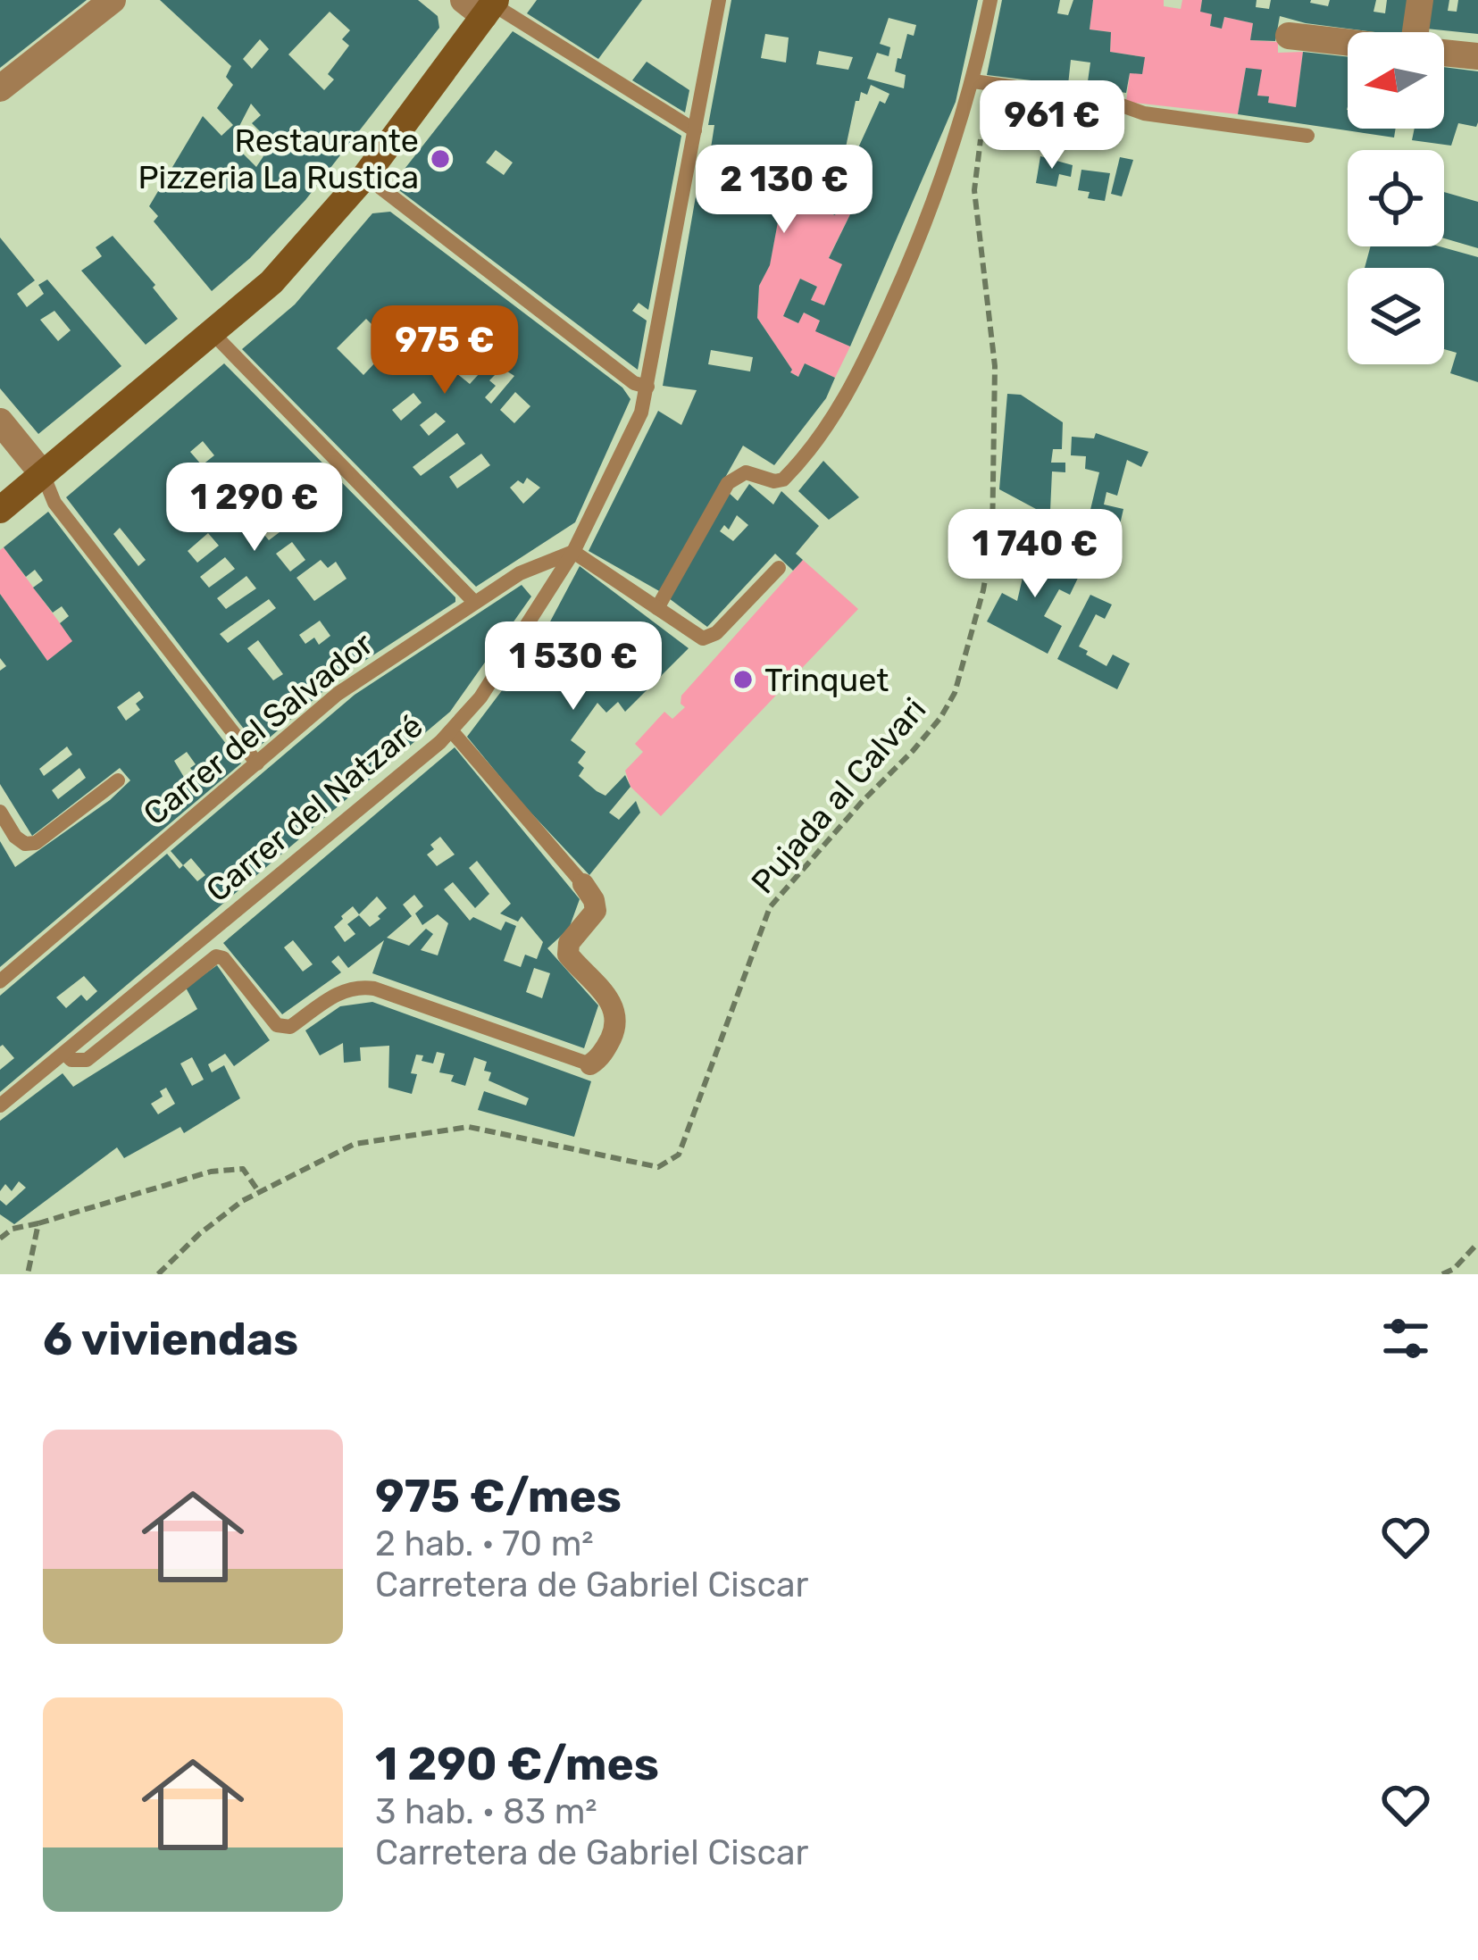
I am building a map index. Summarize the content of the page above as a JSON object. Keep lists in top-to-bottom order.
{
  "streets": {
    "lane": ["Carrer del Salvador", "Carrer del Natzaré"],
    "path": ["Pujada al Calvari"]
  },
  "crossings": [
    ["Carrer del Salvador", "Carrer del Natzaré"]
  ],
  "places": ["Restaurante Pizzeria La Rustica", "Trinquet"],
  "north": "left",
  "page": {
    "price": [
      "961 €",
      "2 130 €",
      "975 €",
      "1 290 €",
      "1 740 €",
      "1 530 €"
    ],
    "heading": "6 viviendas",
    "list": [
      {
        "name": "975 €/mes",
        "note": "2 hab. · 70 m² · Carretera de Gabriel Ciscar"
      },
      {
        "name": "1 290 €/mes",
        "note": "3 hab. · 83 m² · Carretera de Gabriel Ciscar"
      }
    ]
  }
}
